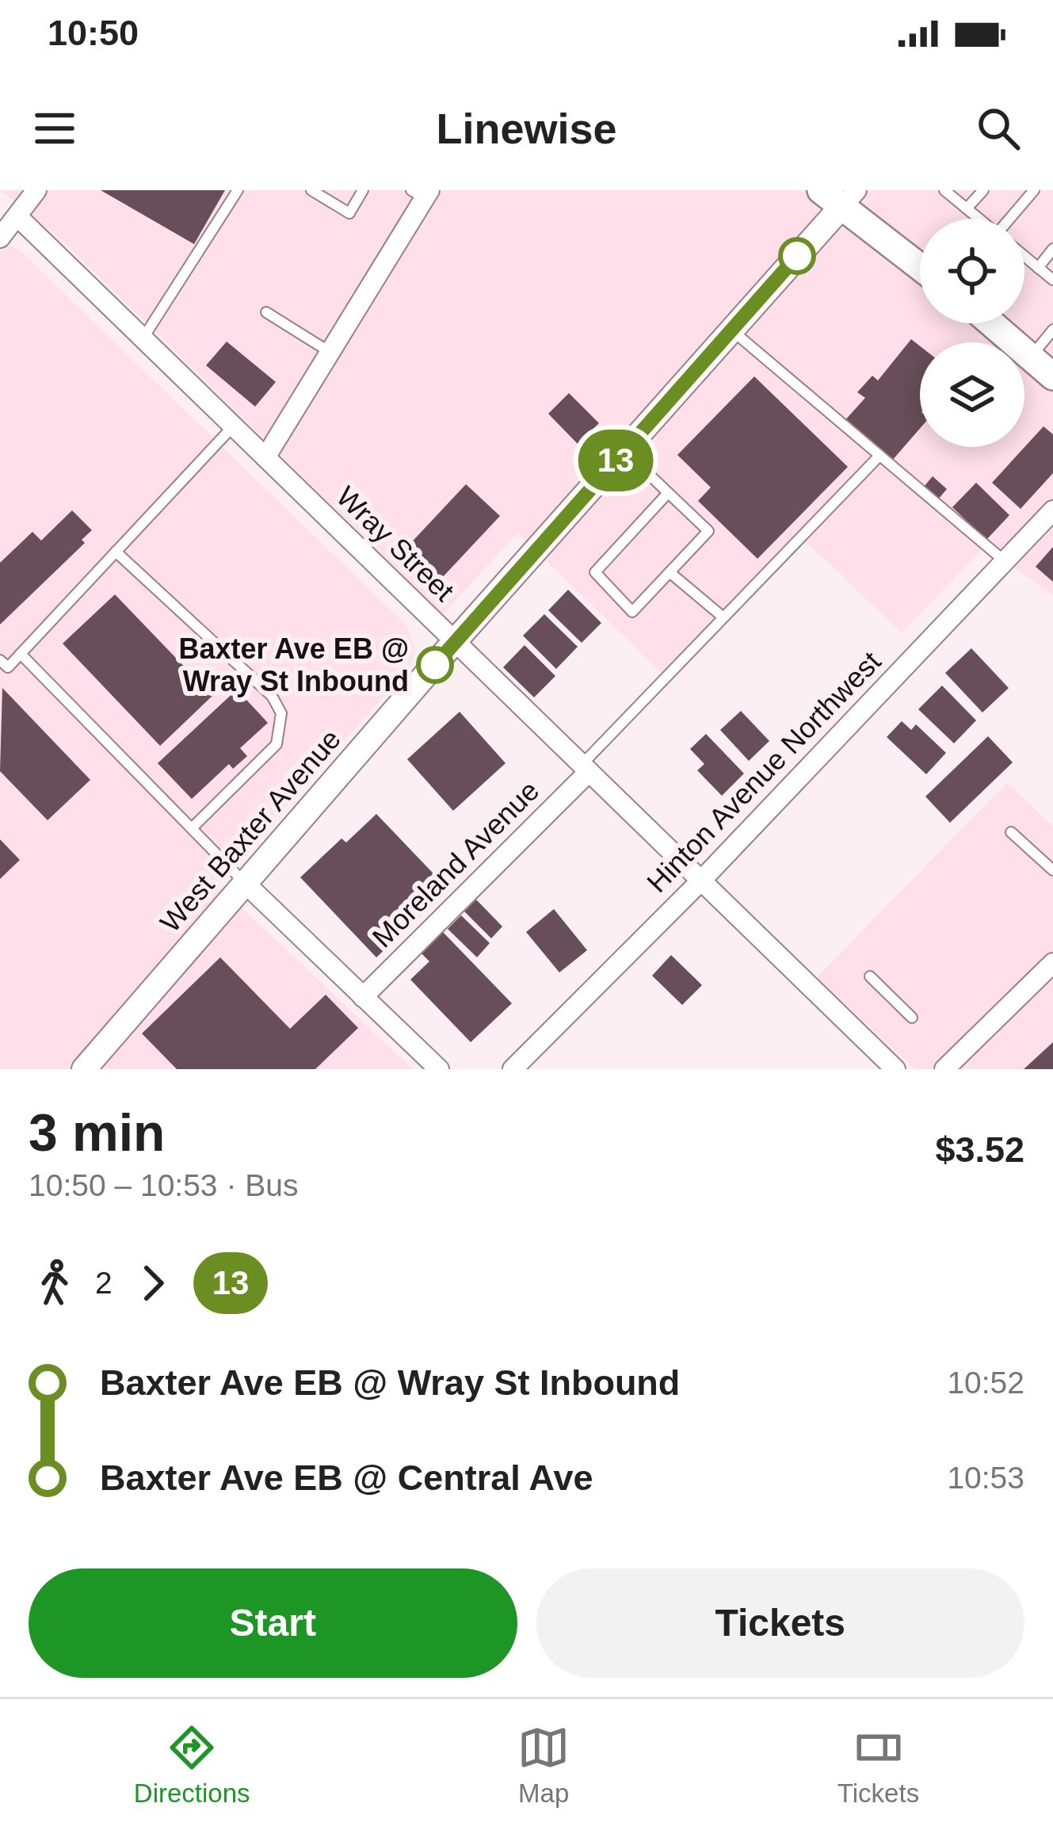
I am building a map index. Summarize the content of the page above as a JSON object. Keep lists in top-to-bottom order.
{
  "streets": {
    "street": [
      "Wray Street",
      "Hinton Avenue Northwest",
      "West Baxter Avenue",
      "Moreland Avenue"
    ]
  },
  "crossings": [
    ["Wray Street", "Hinton Avenue Northwest"],
    ["Wray Street", "West Baxter Avenue"],
    ["Wray Street", "Moreland Avenue"]
  ],
  "places": ["Baxter Ave EB @ Wray St Inbound"],
  "lines": ["bus line 13"],
  "page": {
    "status": "10:50",
    "header": "Linewise",
    "on_map": "13",
    "heading": ["3 min", "10:50 – 10:53 · Bus", "$3.52"],
    "legs": ["2", "13"],
    "list": [
      {
        "name": "Baxter Ave EB @ Wray St Inbound",
        "value": "10:52"
      },
      {
        "name": "Baxter Ave EB @ Central Ave",
        "value": "10:53"
      }
    ],
    "buttons": ["Start", "Tickets"],
    "tabs": ["Directions", "Map", "Tickets"]
  }
}
